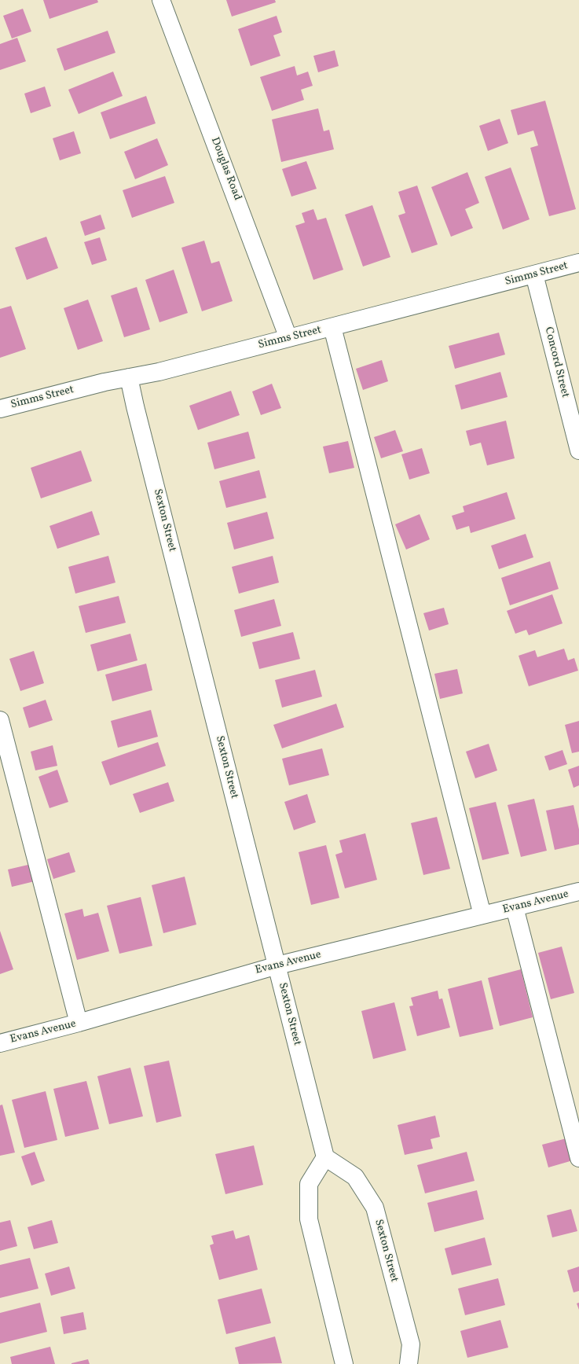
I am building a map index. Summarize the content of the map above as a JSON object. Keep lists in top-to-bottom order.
{
  "streets": {
    "street": [
      "Douglas Road",
      "Simms Street",
      "Concord Street",
      "Sexton Street",
      "Evans Avenue"
    ]
  },
  "crossings": [
    ["Douglas Road", "Simms Street"],
    ["Simms Street", "Concord Street"],
    ["Simms Street", "Sexton Street"],
    ["Sexton Street", "Evans Avenue"]
  ]
}
